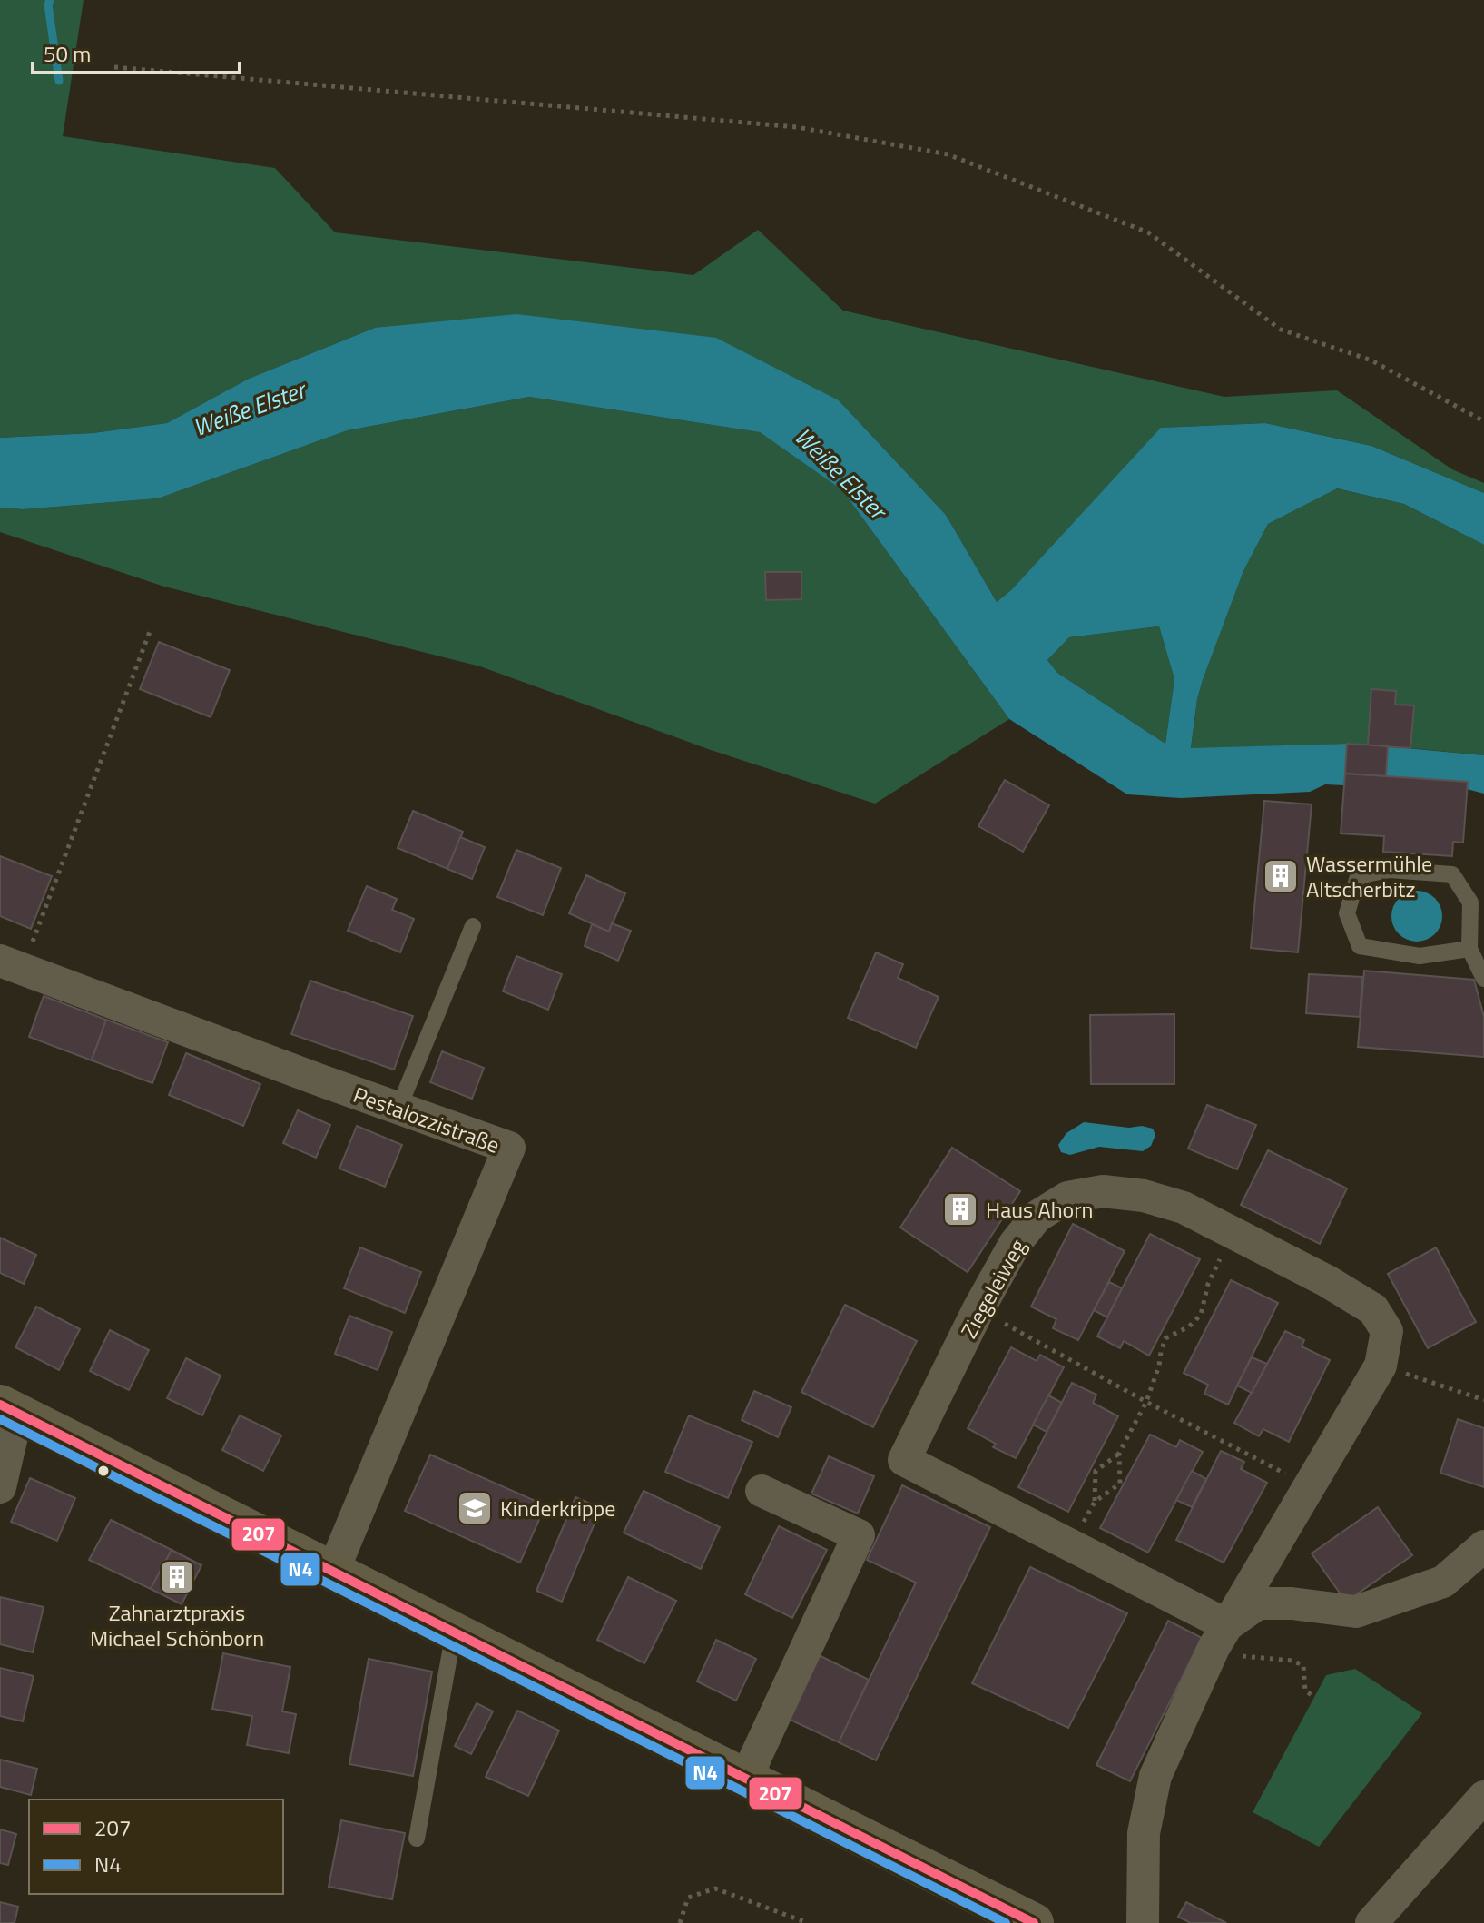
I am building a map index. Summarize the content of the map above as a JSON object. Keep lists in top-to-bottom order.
{
  "streets": {
    "street": ["Pestalozzistraße", "Ziegeleiweg"]
  },
  "water": ["Weiße Elster"],
  "places": {
    "building": ["Wassermühle Altscherbitz", "Haus Ahorn", "Zahnarztpraxis Michael Schönborn"],
    "school or university": ["Kinderkrippe"]
  },
  "lines": ["transit line 207", "transit line N4"],
  "legend": ["207", "N4"],
  "scale_bar": "50 m"
}
